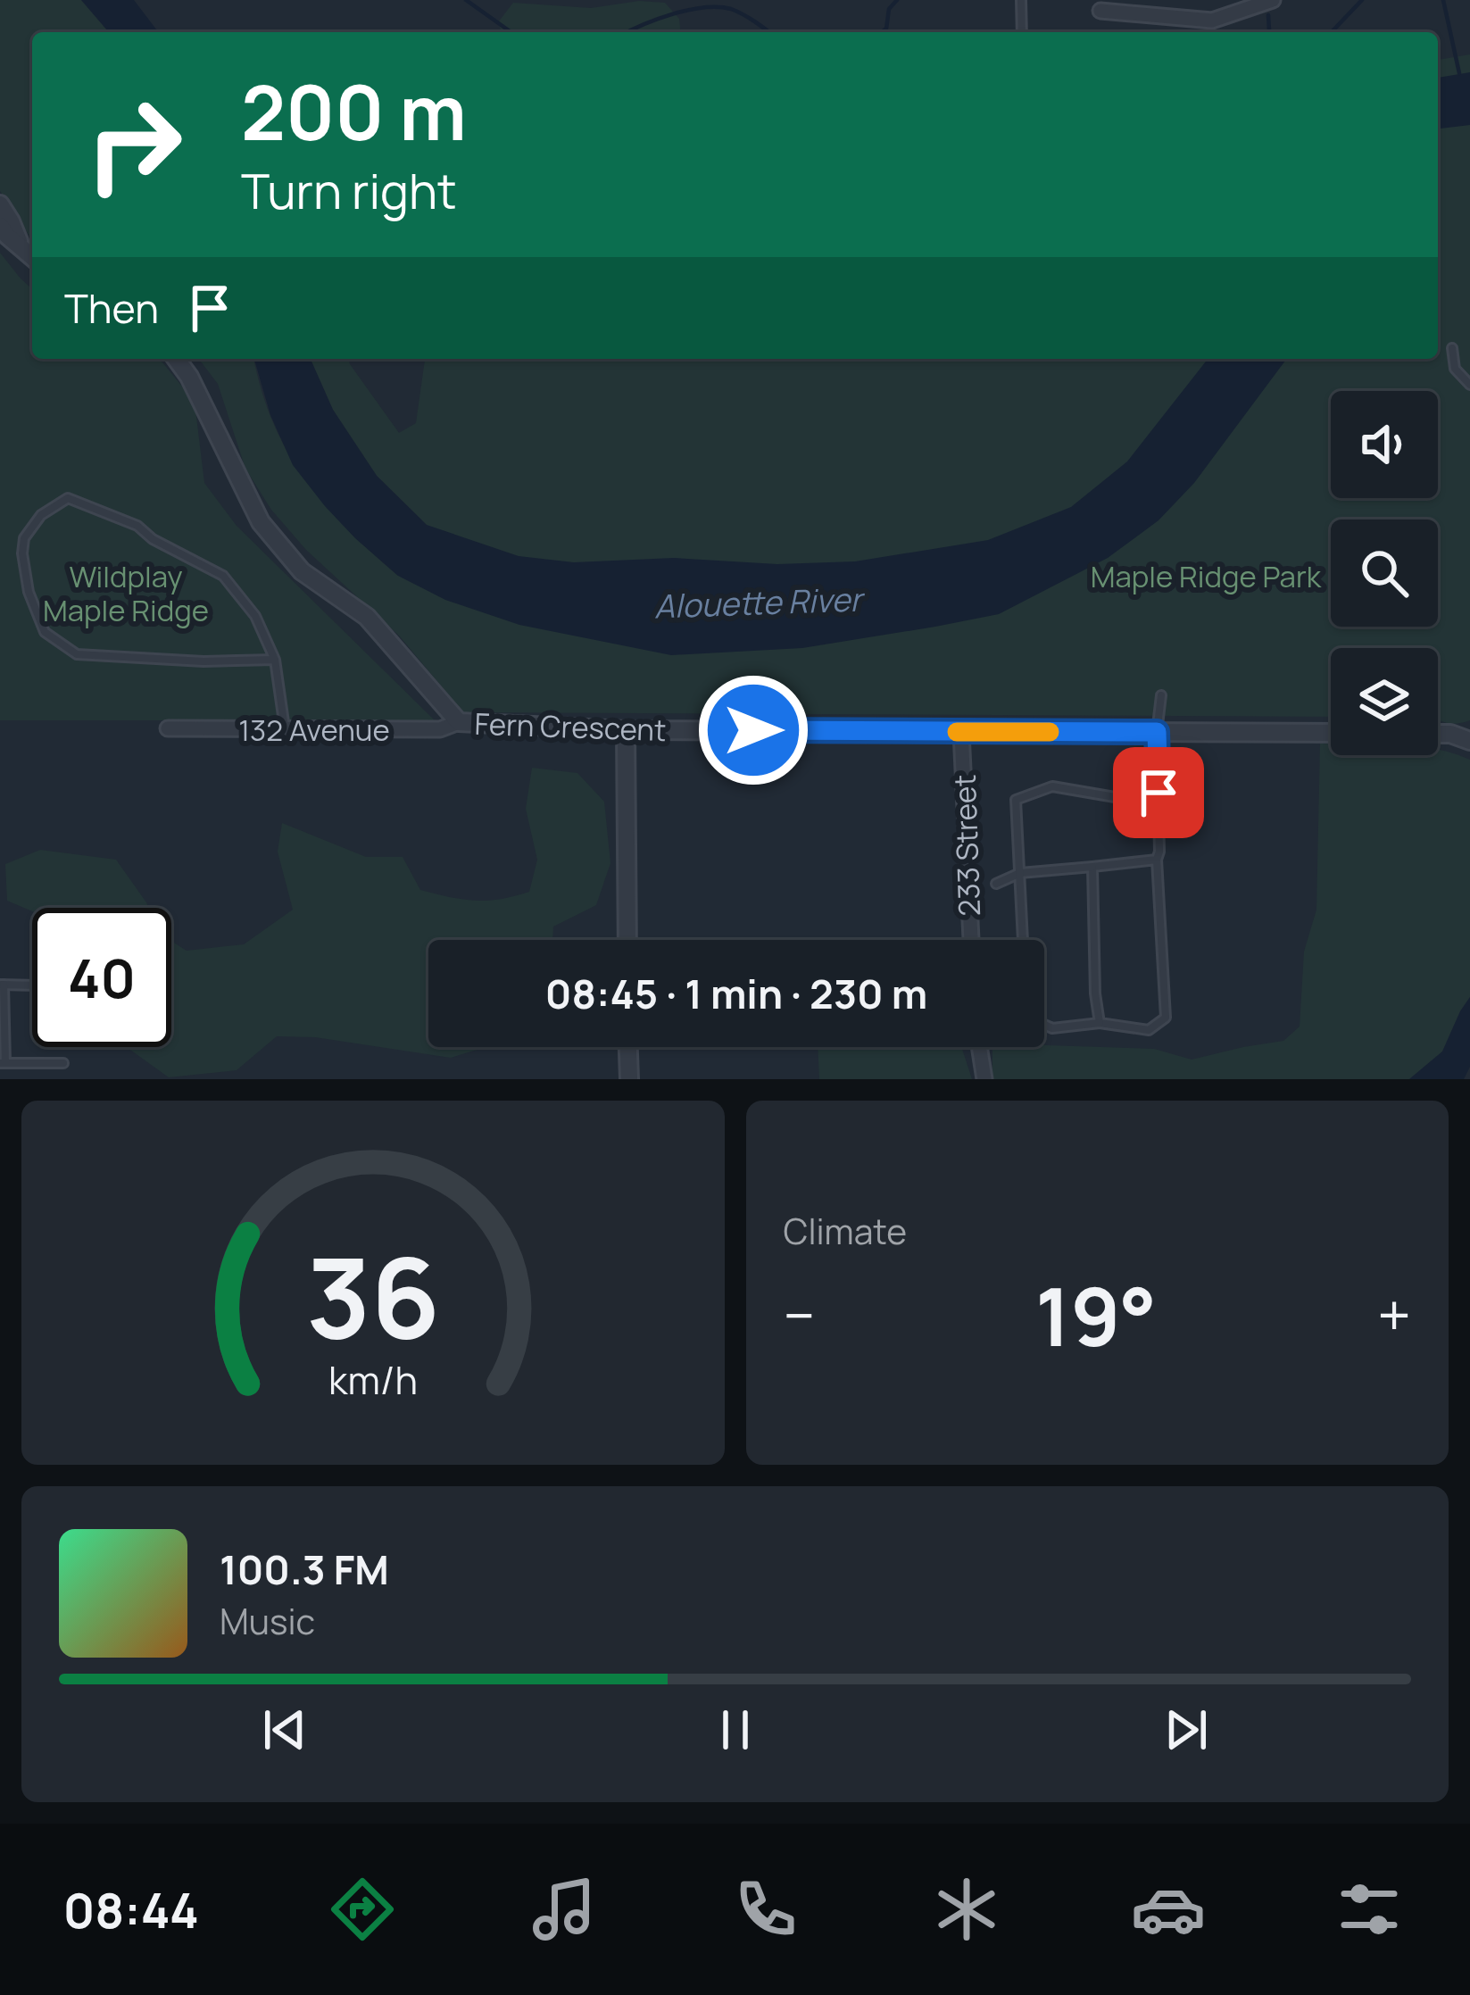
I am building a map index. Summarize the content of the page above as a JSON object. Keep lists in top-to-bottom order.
{
  "streets": {
    "street": ["Fern Crescent", "132 Avenue", "233 Street"]
  },
  "crossings": [
    ["Fern Crescent", "132 Avenue"],
    ["Fern Crescent", "233 Street"]
  ],
  "water": ["Alouette River"],
  "parks": ["Wildplay Maple Ridge", "Maple Ridge Park"],
  "page": {
    "turn": ["200 m", "Turn right"],
    "then": "Then",
    "limit": "40",
    "trip": "08:45 · 1 min · 230 m",
    "tile": "Climate",
    "heat": ["−", "19°", "+"],
    "song": ["100.3 FM", "Music"],
    "tabs": "08:44",
    "gauge": ["36", "km/h"]
  }
}
